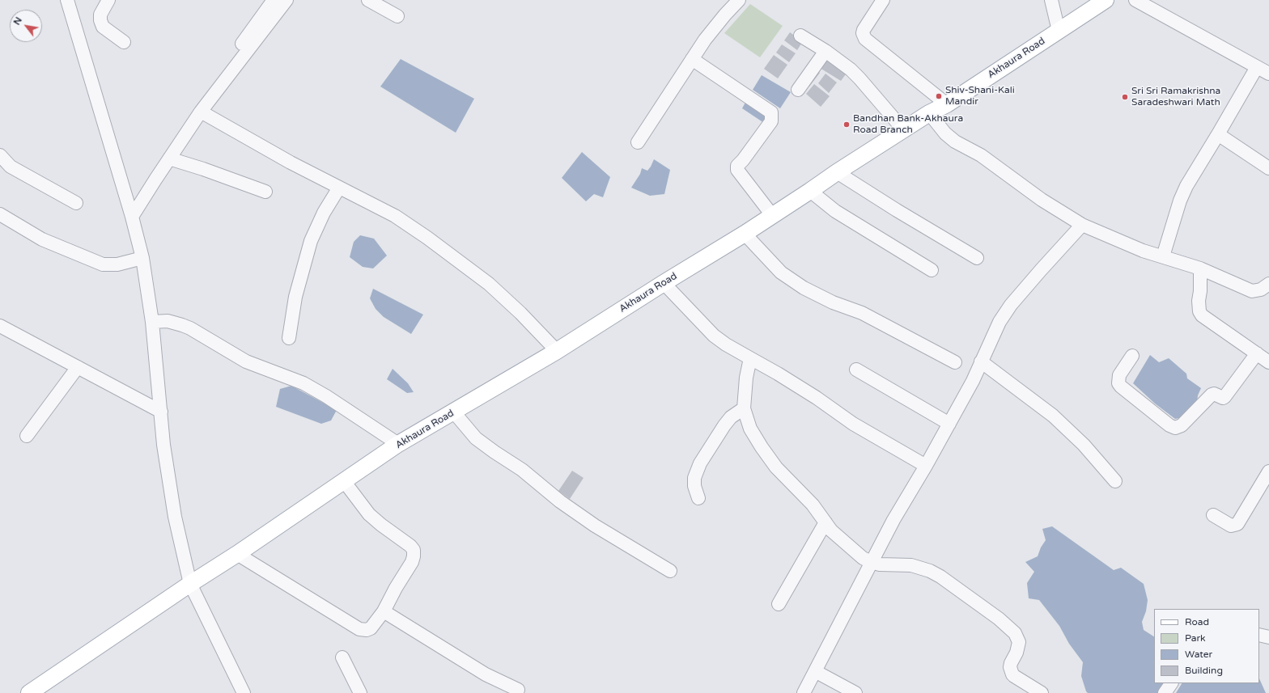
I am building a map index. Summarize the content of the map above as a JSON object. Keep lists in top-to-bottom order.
{
  "streets": {
    "main road": ["Akhaura Road"]
  },
  "places": ["Shiv-Shani-Kali Mandir", "Sri Sri Ramakrishna Saradeshwari Math", "Bandhan Bank-Akhaura Road Branch"],
  "legend": [
    "Road",
    "Park",
    "Water",
    "Building"
  ],
  "north": "top left"
}
